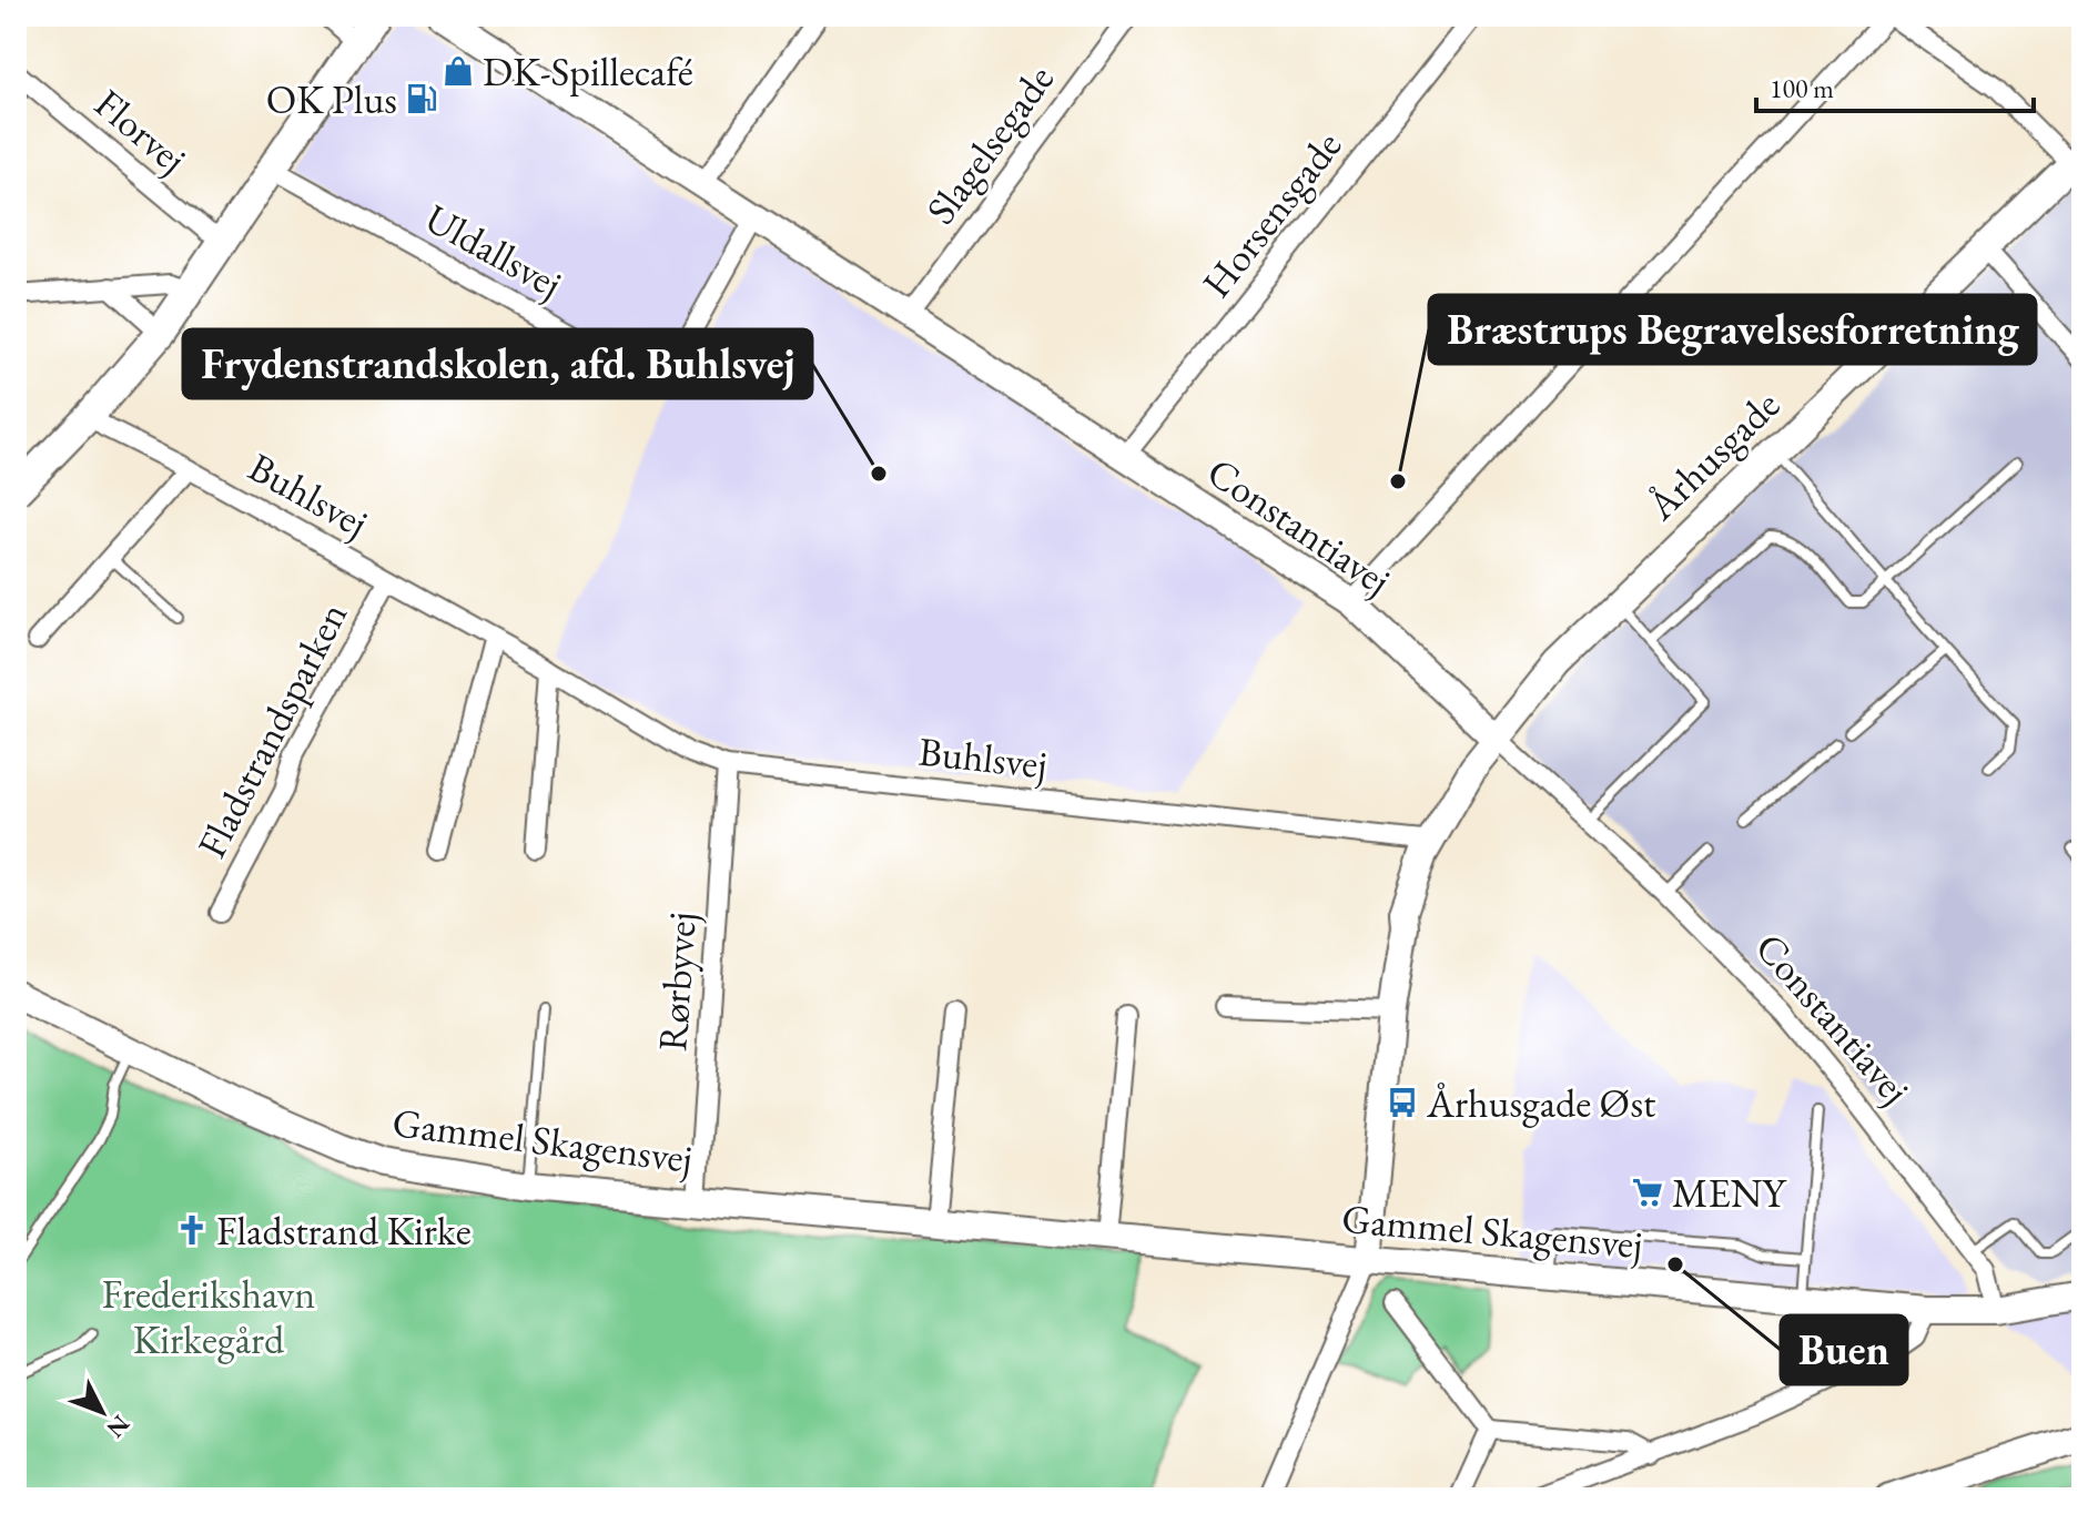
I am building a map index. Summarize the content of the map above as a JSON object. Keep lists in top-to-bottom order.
{
  "streets": {
    "street": [
      "Florvej",
      "Slagelsegade",
      "Horsensgade",
      "Uldallsvej",
      "Århusgade",
      "Buhlsvej",
      "Constantiavej",
      "Fladstrandsparken",
      "Rørbyvej",
      "Gammel Skagensvej"
    ]
  },
  "crossings": [
    ["Slagelsegade", "Constantiavej"],
    ["Horsensgade", "Constantiavej"],
    ["Uldallsvej", "Constantiavej"],
    ["Århusgade", "Buhlsvej"],
    ["Århusgade", "Constantiavej"],
    ["Århusgade", "Gammel Skagensvej"],
    ["Buhlsvej", "Fladstrandsparken"],
    ["Buhlsvej", "Rørbyvej"],
    ["Constantiavej", "Gammel Skagensvej"],
    ["Rørbyvej", "Gammel Skagensvej"]
  ],
  "parks": ["Frederikshavn Kirkegård"],
  "places": {
    "shop": ["DK-Spillecafé"],
    "fuel station": ["OK Plus"],
    "other": ["Frydenstrandskolen, afd. Buhlsvej", "Bræstrups Begravelsesforretning", "Buen"],
    "bus stop": ["Århusgade Øst"],
    "supermarket": ["MENY"],
    "church": ["Fladstrand Kirke"]
  },
  "scale_bar": "100 m",
  "north": "bottom right"
}
